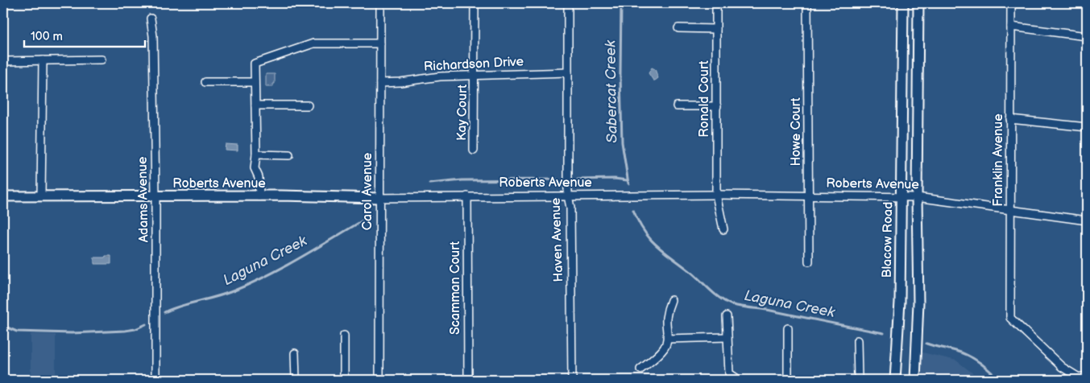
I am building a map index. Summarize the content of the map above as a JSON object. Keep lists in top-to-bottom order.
{
  "streets": {
    "street": [
      "Richardson Drive",
      "Ronald Court",
      "Kay Court",
      "Howe Court",
      "Franklin Avenue",
      "Roberts Avenue",
      "Carol Avenue",
      "Adams Avenue",
      "Haven Avenue",
      "Blacow Road",
      "Scamman Court"
    ]
  },
  "crossings": [
    ["Richardson Drive", "Kay Court"],
    ["Richardson Drive", "Carol Avenue"],
    ["Richardson Drive", "Haven Avenue"],
    ["Ronald Court", "Roberts Avenue"],
    ["Howe Court", "Roberts Avenue"],
    ["Franklin Avenue", "Roberts Avenue"],
    ["Roberts Avenue", "Carol Avenue"],
    ["Roberts Avenue", "Adams Avenue"],
    ["Roberts Avenue", "Haven Avenue"],
    ["Roberts Avenue", "Blacow Road"],
    ["Roberts Avenue", "Scamman Court"]
  ],
  "water": ["Sabercat Creek", "Laguna Creek"],
  "scale_bar": "100 m"
}
